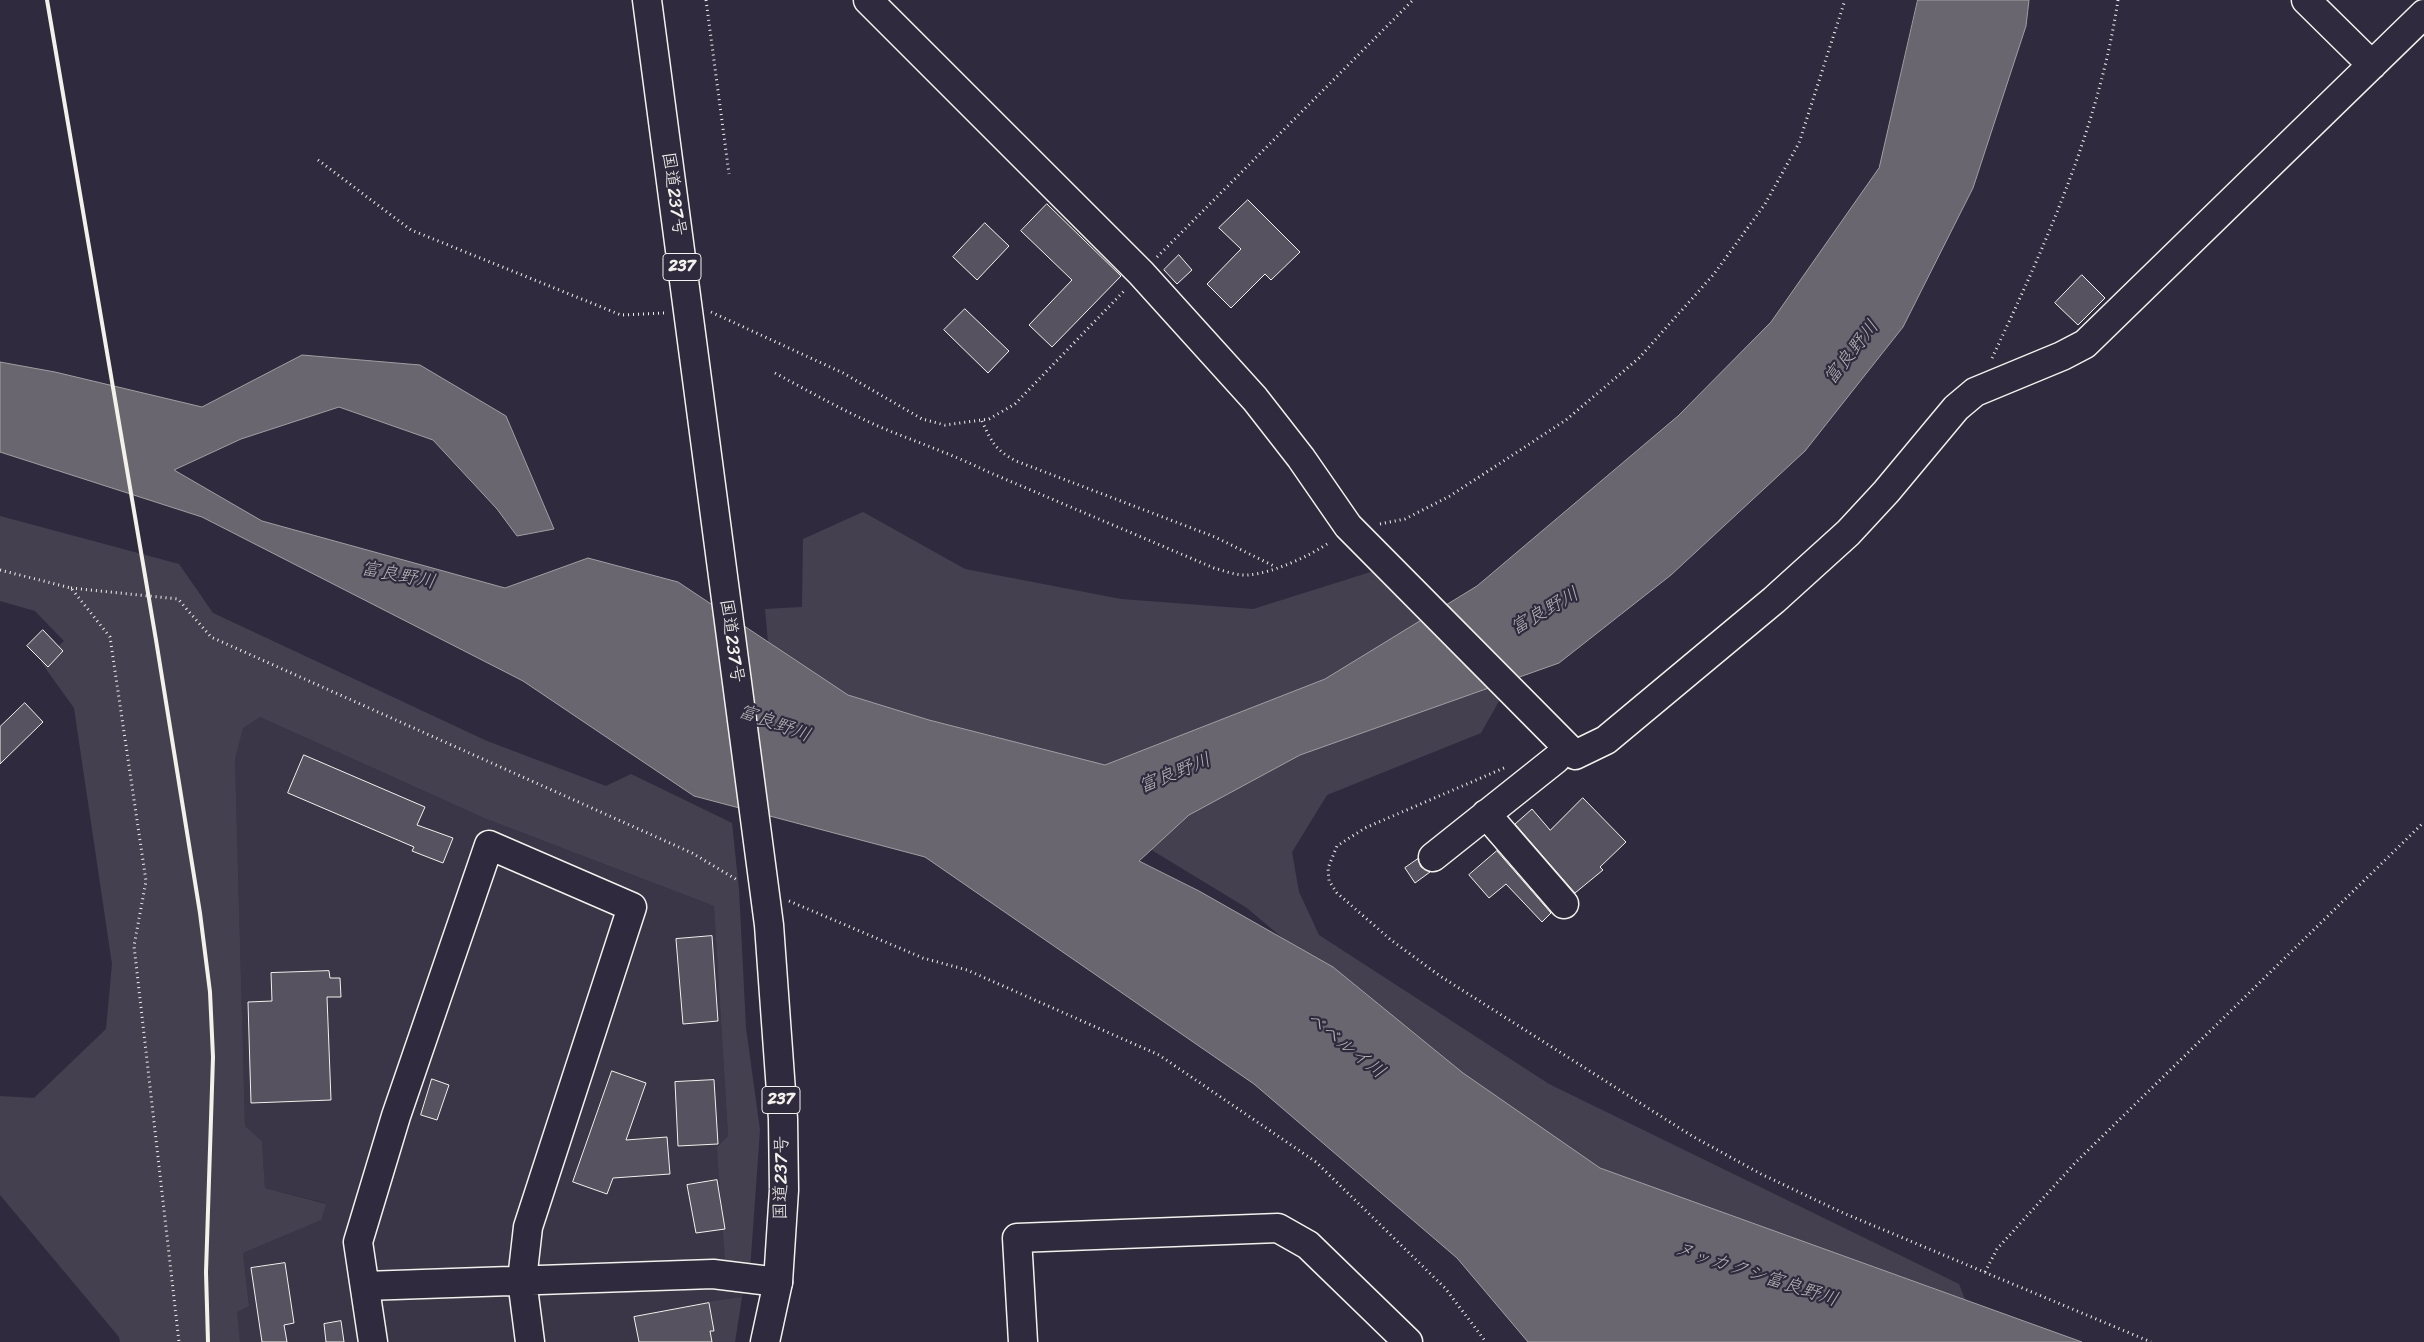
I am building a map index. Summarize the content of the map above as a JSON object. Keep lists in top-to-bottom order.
{
  "streets": {
    "main road": ["国道237号", "237"]
  },
  "water": ["富良野川", "ベベルイ川", "ヌッカクシ富良野川"]
}
